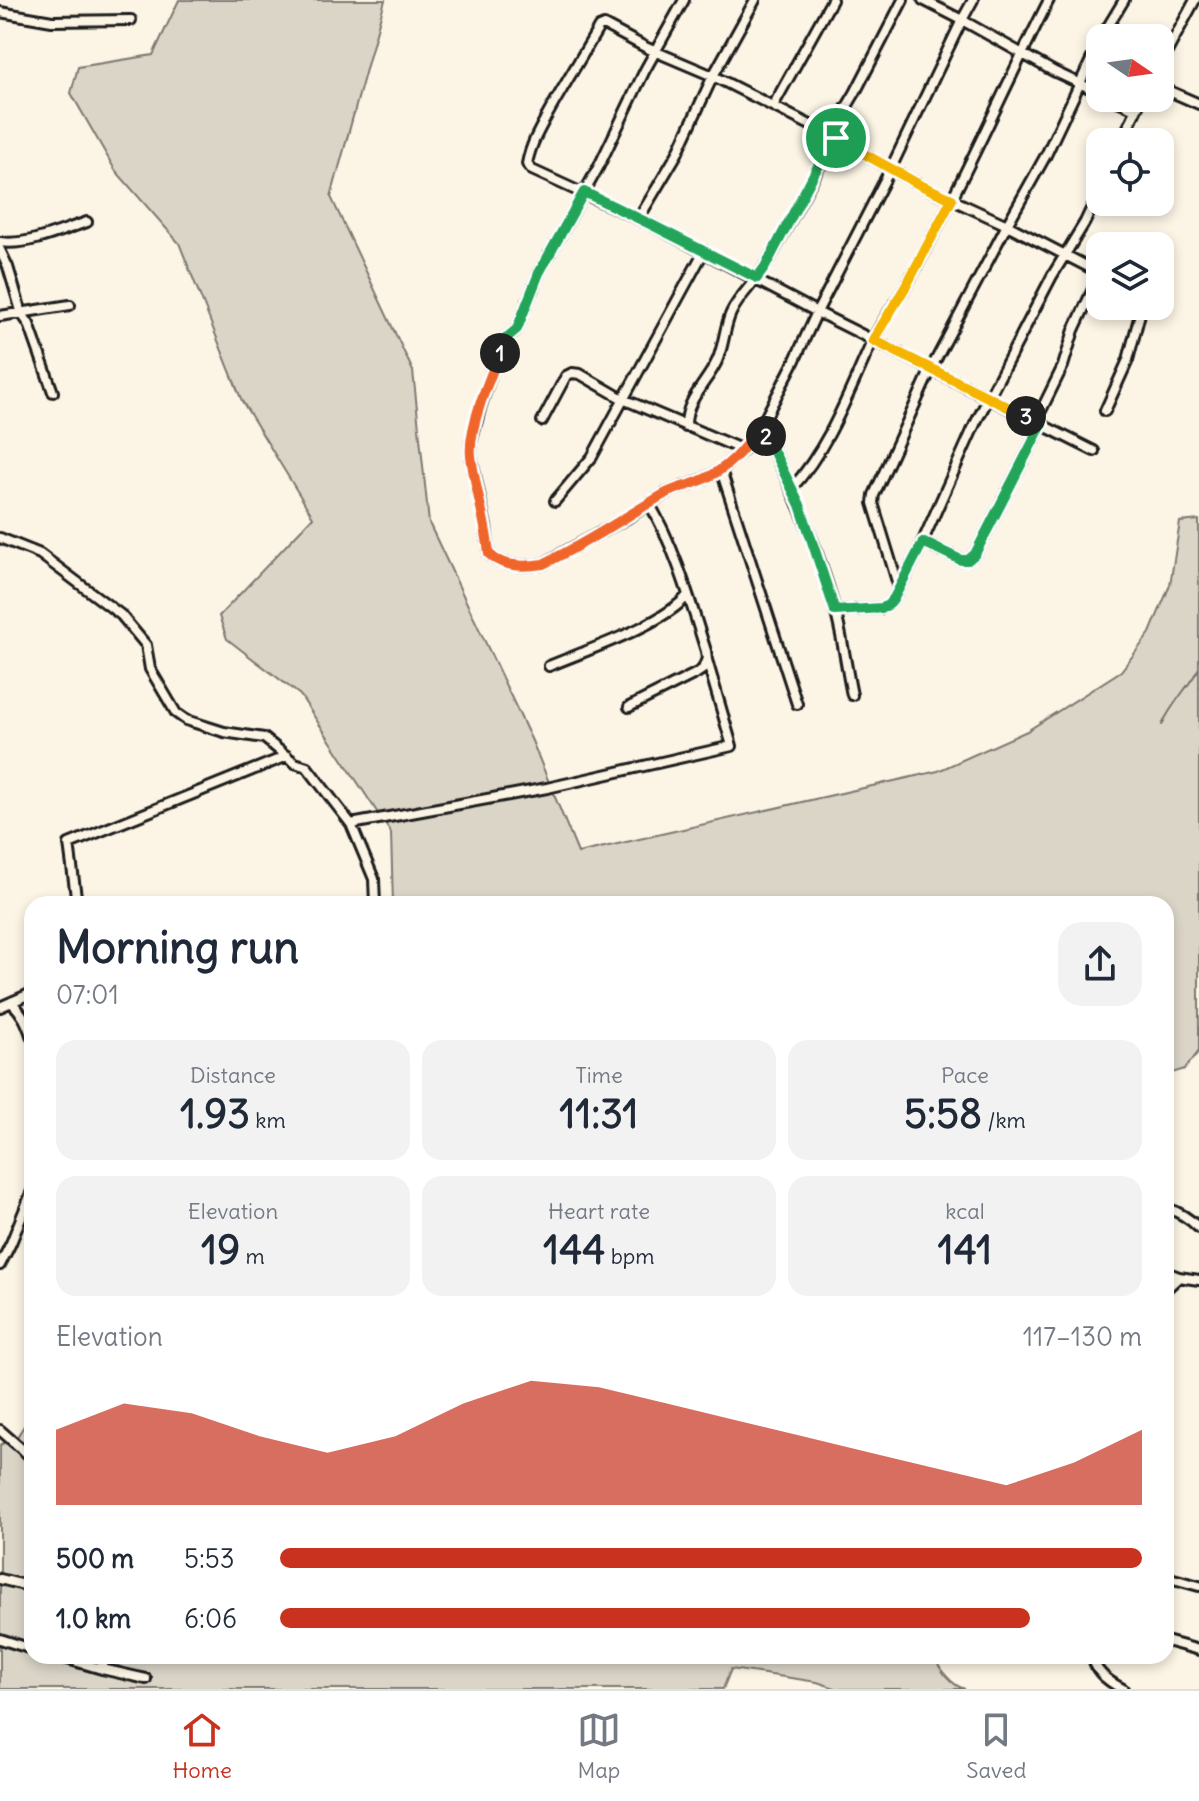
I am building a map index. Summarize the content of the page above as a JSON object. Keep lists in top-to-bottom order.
{
  "north": "right",
  "page": {
    "pins": ["1", "3", "2"],
    "heading": ["Morning run", "07:01"],
    "stats": [
      ["Distance", "1.93 km"],
      ["Time", "11:31"],
      ["Pace", "5:58 /km"],
      ["Elevation", "19 m"],
      ["Heart rate", "144 bpm"],
      ["kcal", "141"]
    ],
    "chart": ["Elevation", "117–130 m"],
    "list": [
      {
        "name": "500 m",
        "note": "5:53"
      },
      {
        "name": "1.0 km",
        "note": "6:06"
      }
    ],
    "tabs": ["Home", "Map", "Saved"]
  }
}
